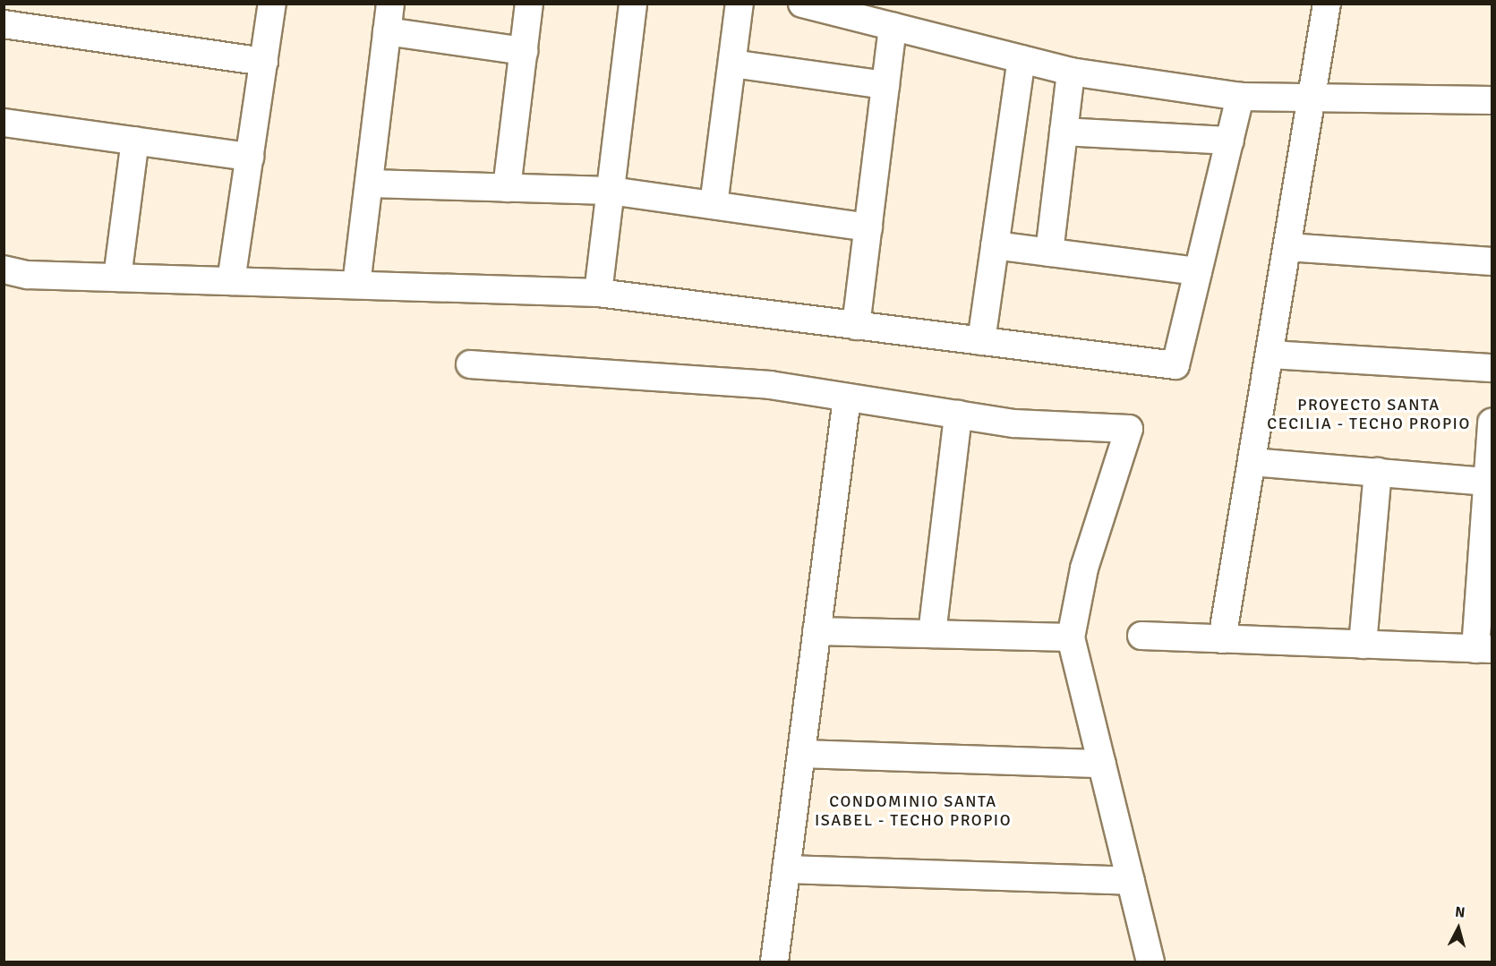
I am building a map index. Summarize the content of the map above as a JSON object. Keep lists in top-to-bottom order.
{
  "districts": ["PROYECTO SANTA CECILIA - TECHO PROPIO", "CONDOMINIO SANTA ISABEL - TECHO PROPIO"],
  "north": "top"
}
